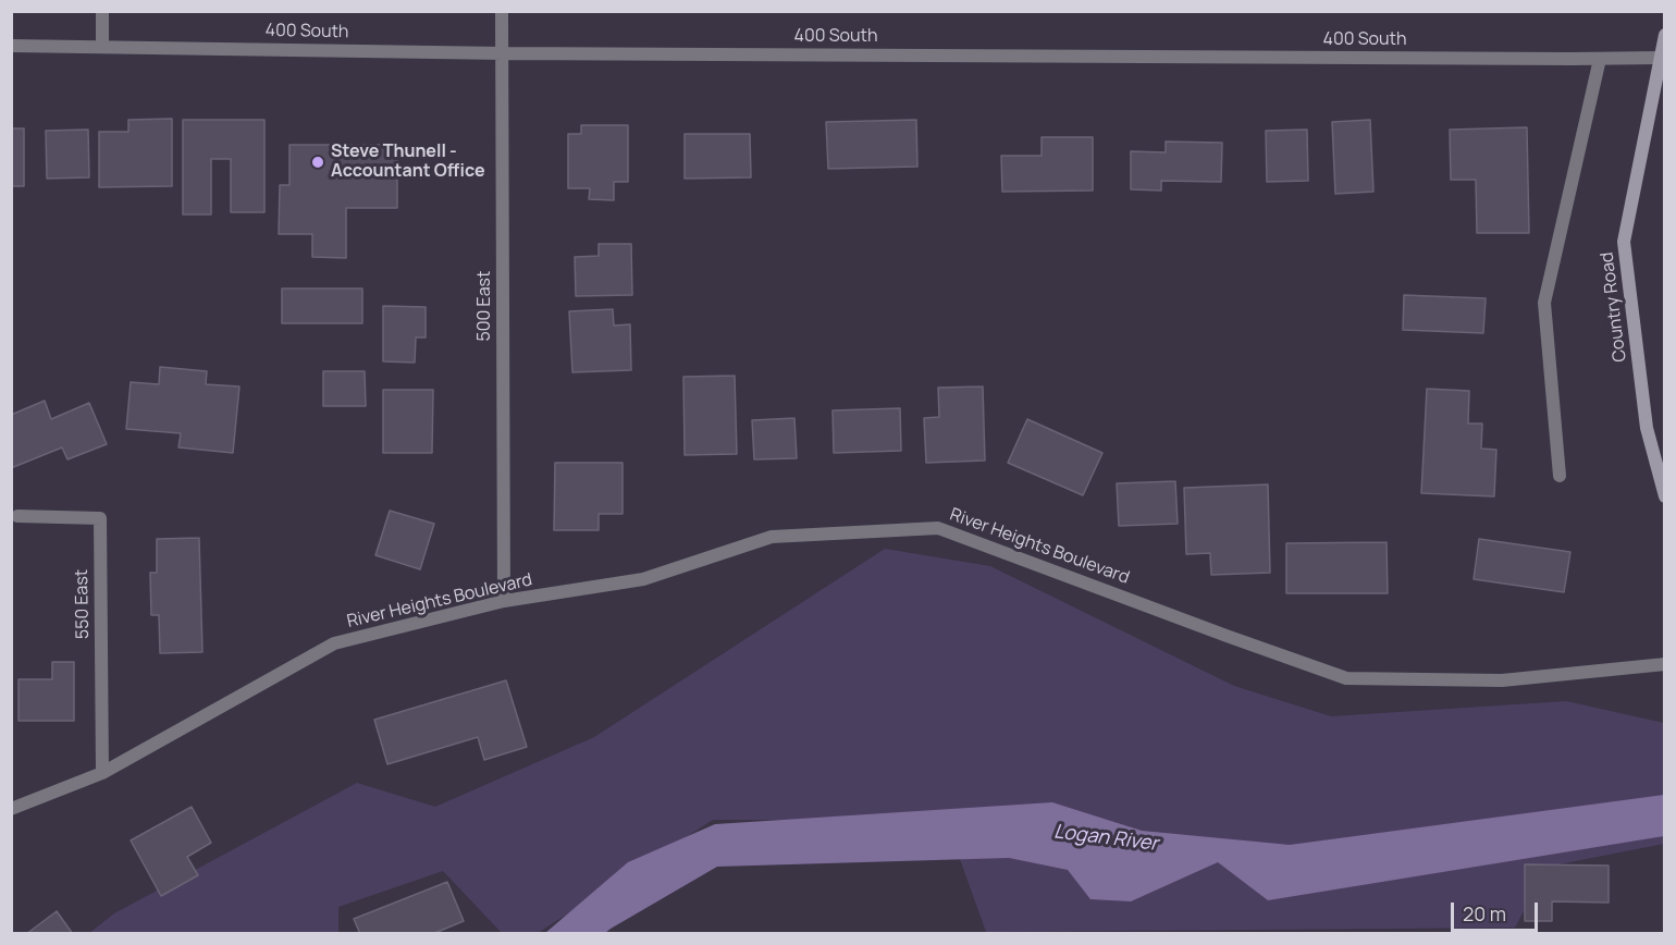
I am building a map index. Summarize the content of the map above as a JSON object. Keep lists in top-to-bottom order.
{
  "streets": {
    "street": [
      "400 South",
      "500 East",
      "Country Road",
      "River Heights Boulevard",
      "550 East"
    ]
  },
  "crossings": [
    ["400 South", "500 East"],
    ["400 South", "Country Road"],
    ["500 East", "River Heights Boulevard"],
    ["River Heights Boulevard", "550 East"]
  ],
  "water": ["Logan River"],
  "places": ["Steve Thunell - Accountant Office"],
  "scale_bar": "20 m"
}
